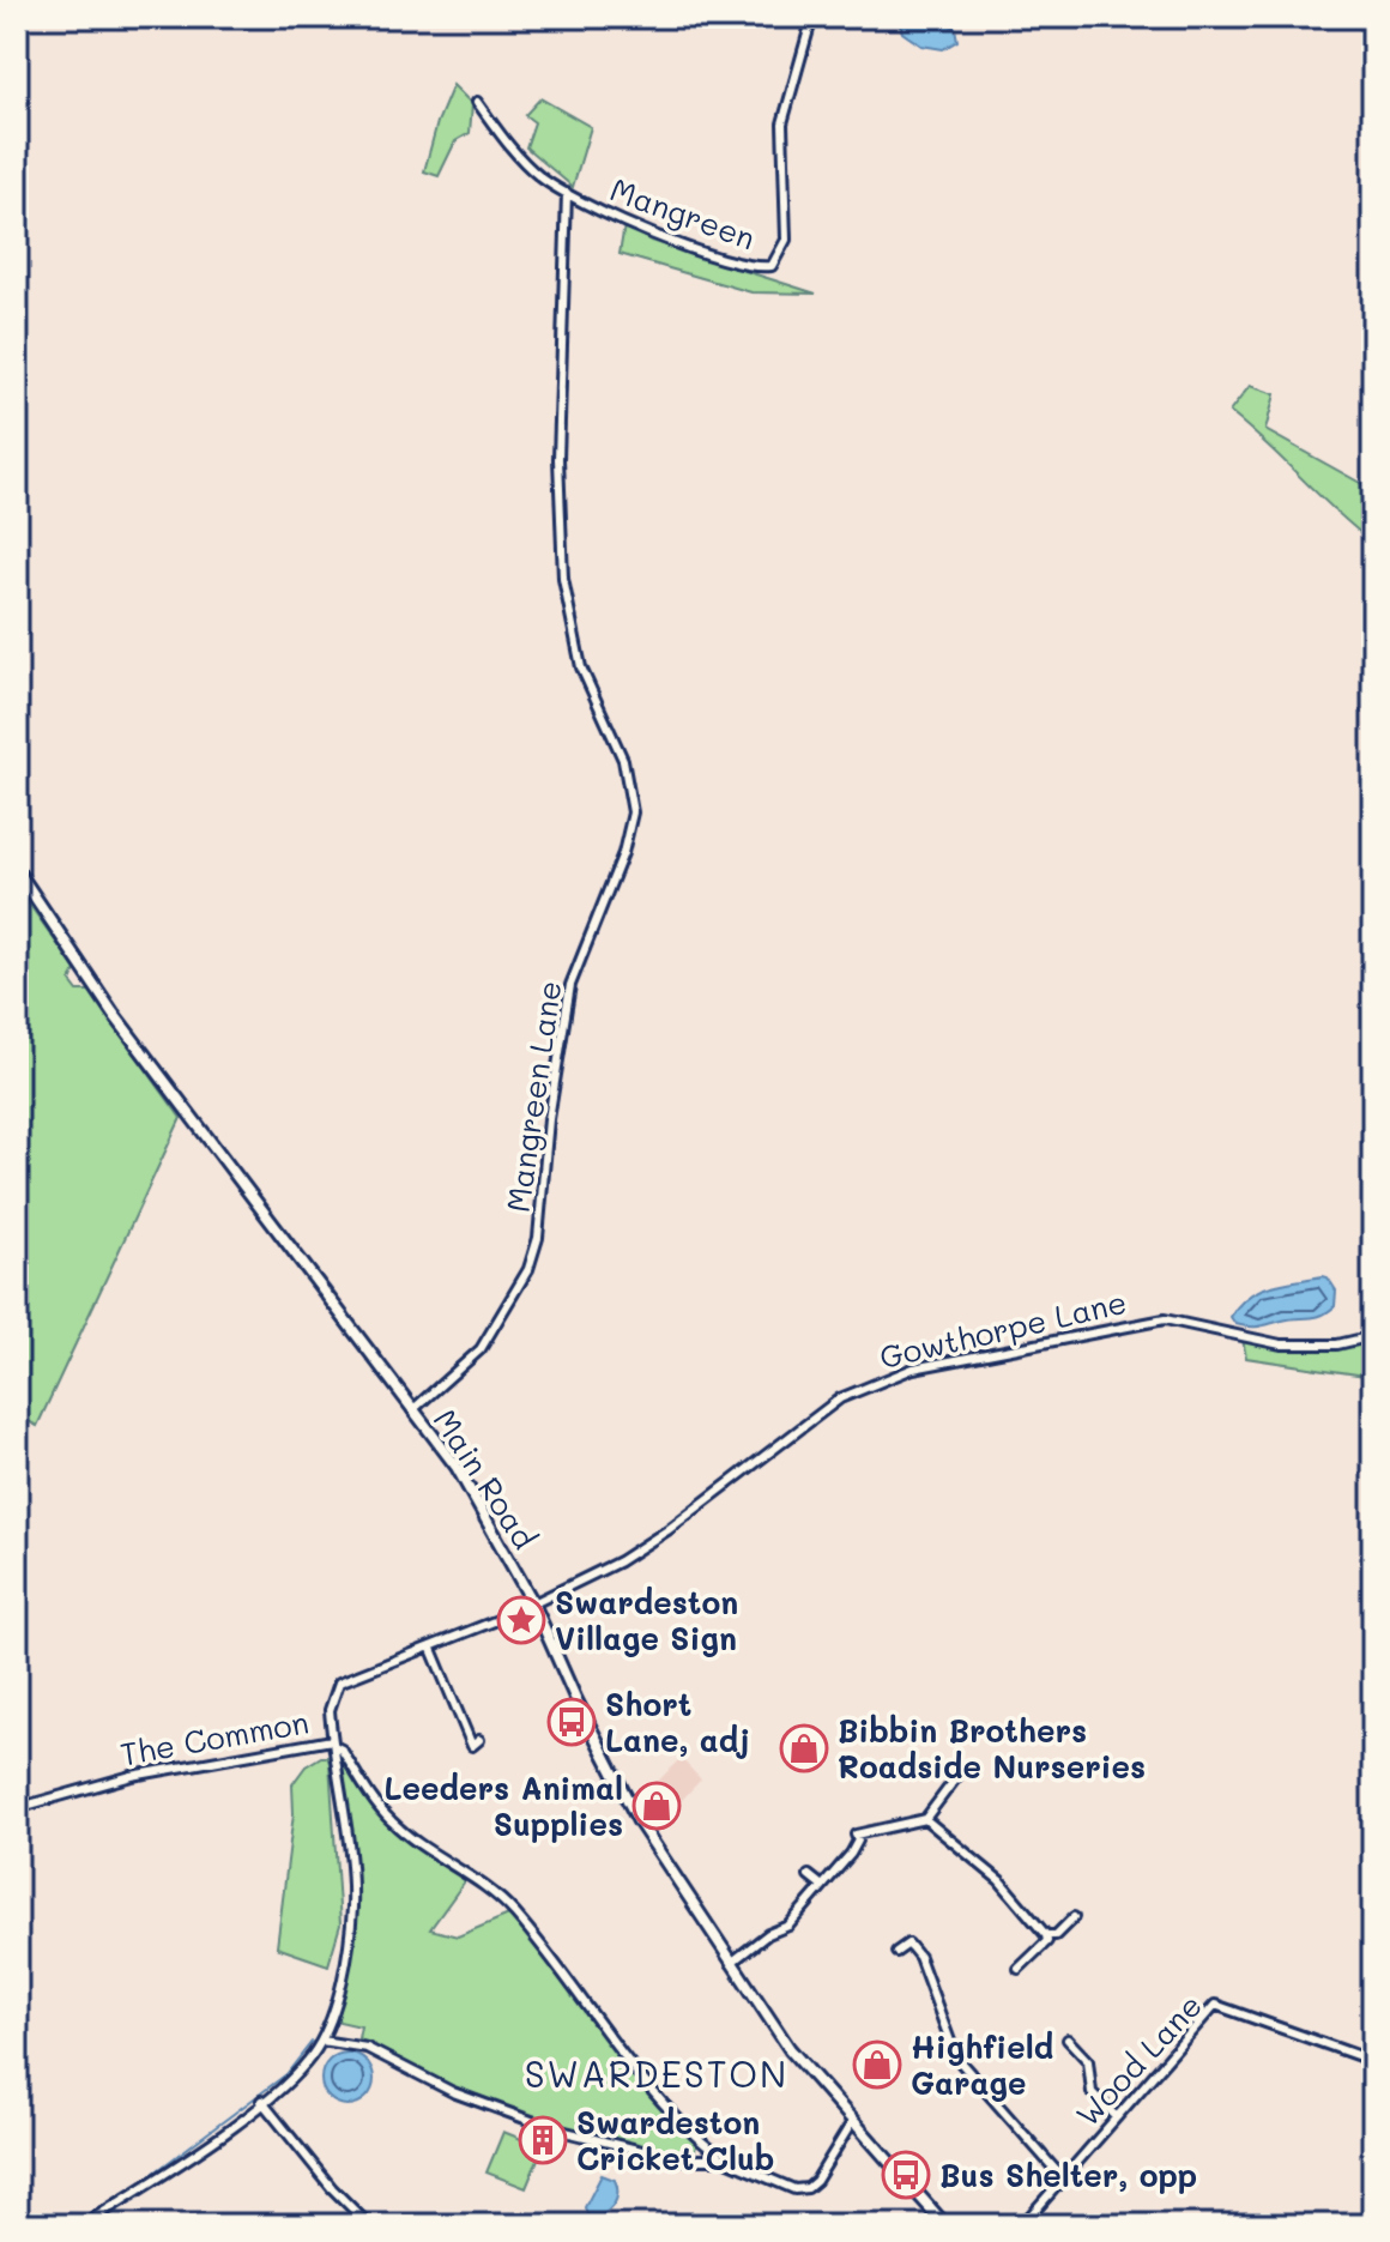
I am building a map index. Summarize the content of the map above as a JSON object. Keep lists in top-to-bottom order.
{
  "streets": {
    "main road": ["Main Road"],
    "street": [
      "Mangreen",
      "Mangreen Lane",
      "Gowthorpe Lane",
      "The Common",
      "Wood Lane"
    ]
  },
  "crossings": [
    ["Mangreen", "Mangreen Lane"],
    ["Mangreen Lane", "Main Road"],
    ["Gowthorpe Lane", "Main Road"],
    ["Gowthorpe Lane", "The Common"]
  ],
  "districts": ["SWARDESTON"],
  "places": {
    "place": ["Swardeston Village Sign"],
    "bus stop": ["Short Lane, adj", "Bus Shelter, opp"],
    "shop": ["Bibbin Brothers Roadside Nurseries", "Leeders Animal Supplies", "Highfield Garage"],
    "building": ["Swardeston Cricket Club"]
  }
}
